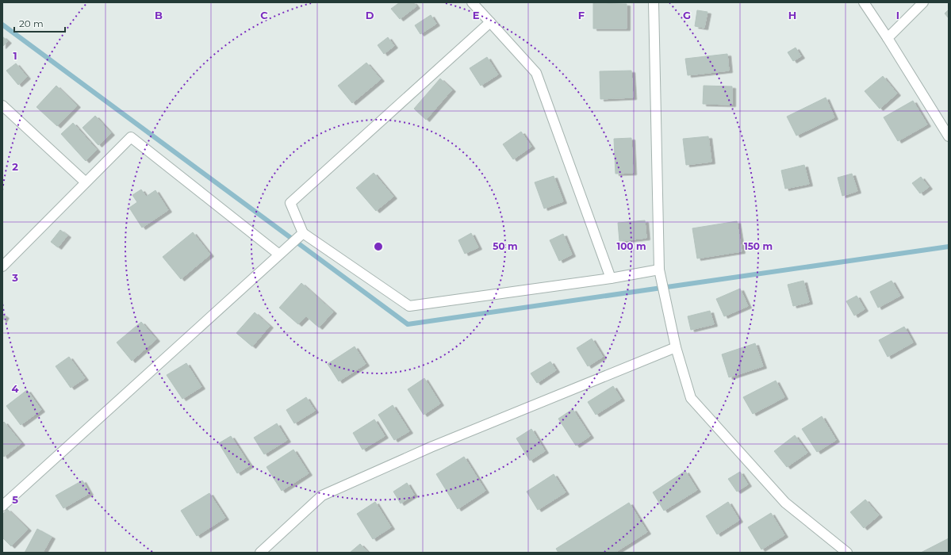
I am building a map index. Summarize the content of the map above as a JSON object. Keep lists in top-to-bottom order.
{
  "scale_bar": "20 m",
  "grid": {
    "columns": [
      "B",
      "C",
      "D",
      "E",
      "F",
      "G",
      "H",
      "I"
    ],
    "rows": [
      "1",
      "2",
      "3",
      "4",
      "5"
    ]
  },
  "rings": ["50 m", "100 m", "150 m"]
}
